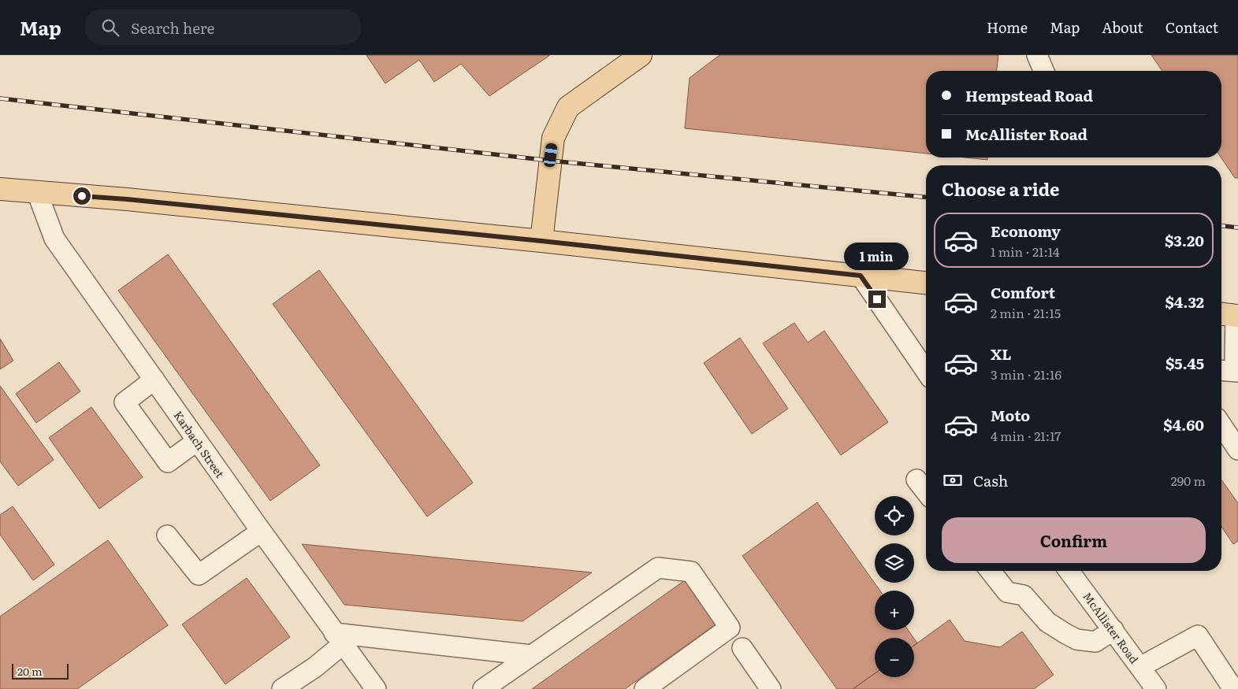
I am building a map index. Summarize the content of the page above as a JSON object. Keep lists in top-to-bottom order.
{
  "streets": {
    "street": ["Karbach Street", "McAllister Road"]
  },
  "scale_bar": "20 m",
  "page": {
    "header": "Map",
    "search": "Search here",
    "nav": [
      "Home",
      "Map",
      "About",
      "Contact"
    ],
    "banner": ["Hempstead Road", "McAllister Road"],
    "heading": "Choose a ride",
    "list": [
      {
        "name": "Economy",
        "note": "1 min · 21:14",
        "value": "$3.20"
      },
      {
        "name": "Comfort",
        "note": "2 min · 21:15",
        "value": "$4.32"
      },
      {
        "name": "XL",
        "note": "3 min · 21:16",
        "value": "$5.45"
      },
      {
        "name": "Moto",
        "note": "4 min · 21:17",
        "value": "$4.60"
      }
    ],
    "bubble": "1 min",
    "pay": ["Cash", "290 m"],
    "map_buttons": ["+", "−"],
    "buttons": "Confirm",
    "scale": "20 m"
  }
}
